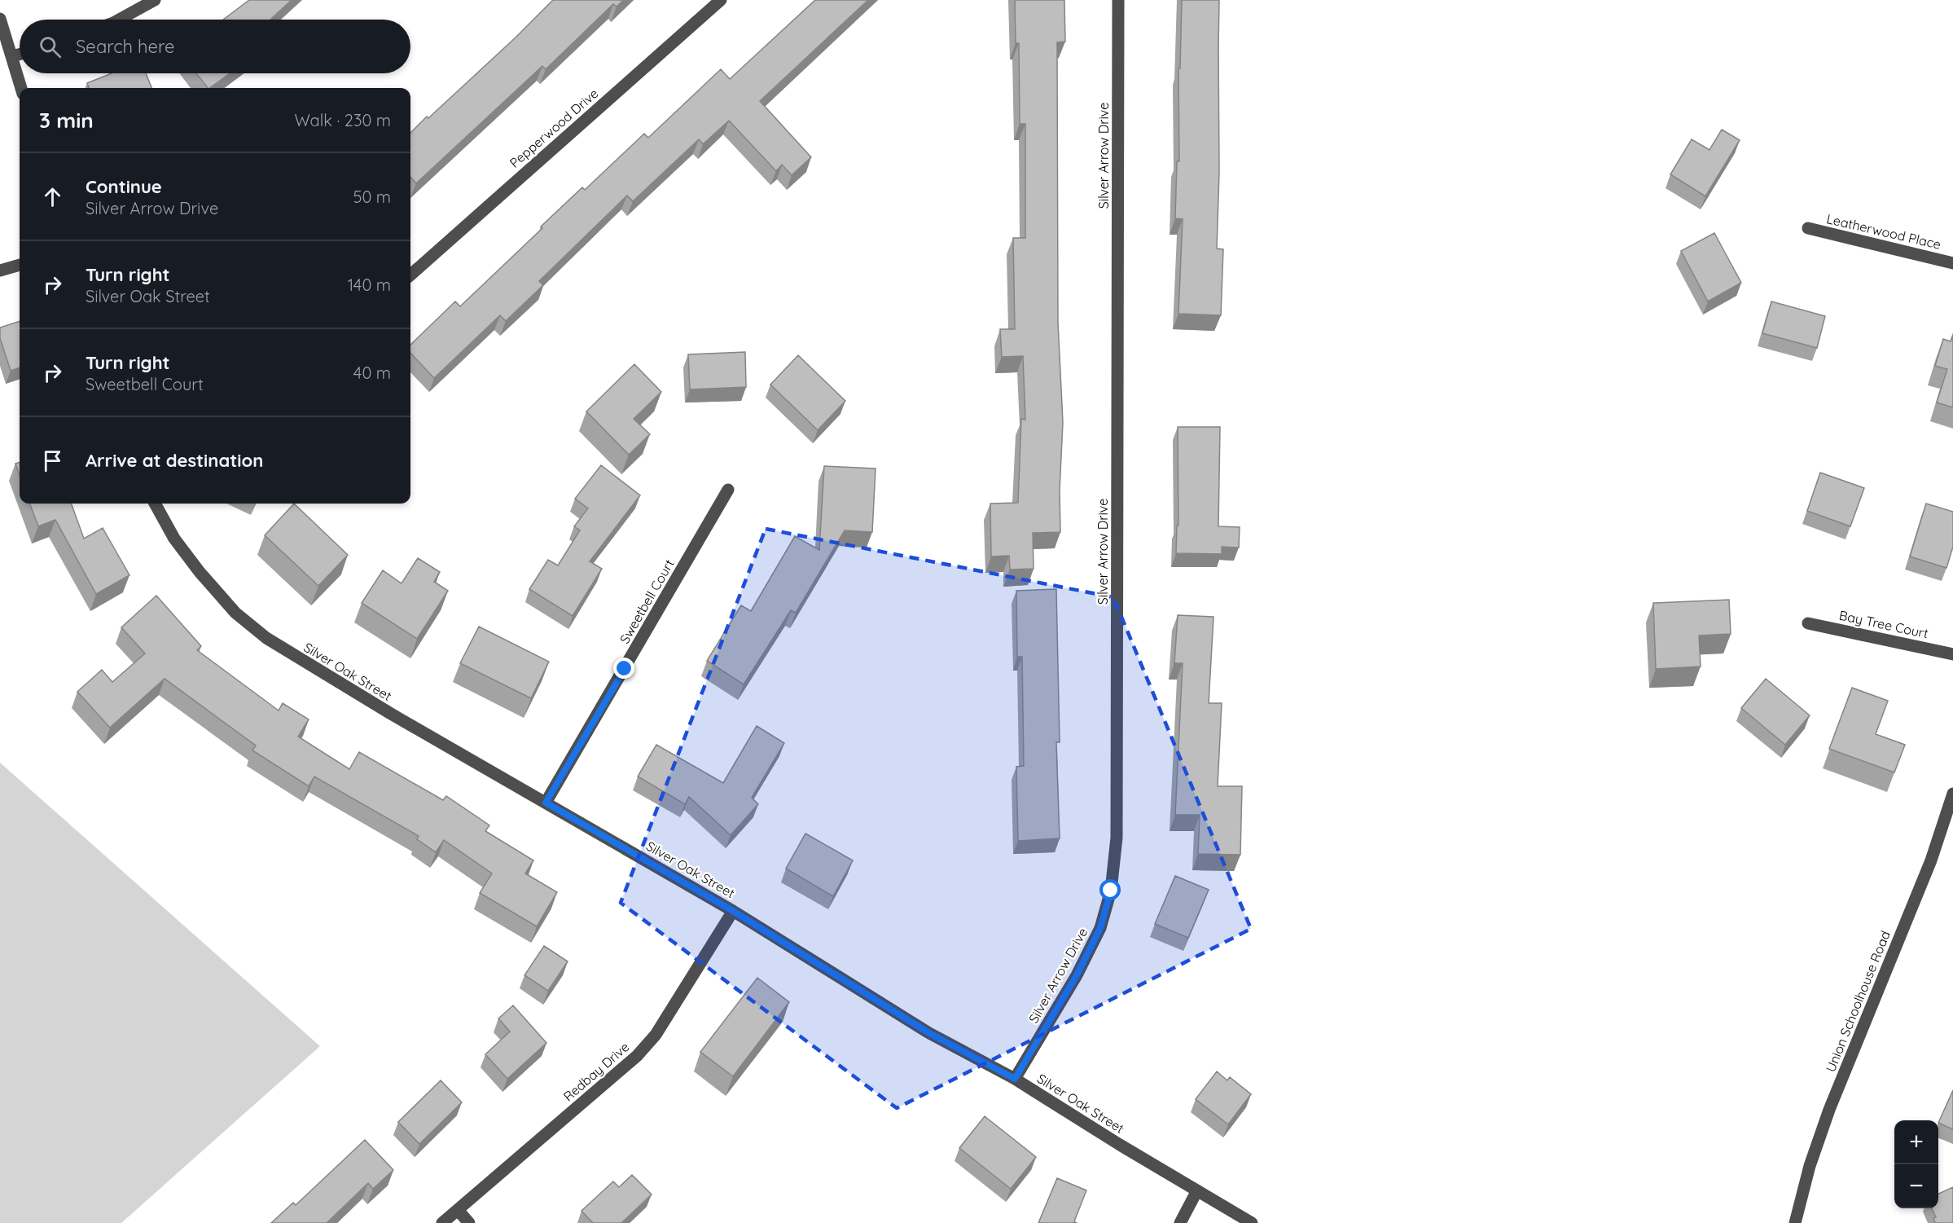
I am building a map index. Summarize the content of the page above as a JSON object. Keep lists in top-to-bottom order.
{
  "streets": {
    "street": [
      "Pepperwood Drive",
      "Silver Arrow Drive",
      "Leatherwood Place",
      "Sweetbell Court",
      "Bay Tree Court",
      "Silver Oak Street",
      "Union Schoolhouse Road",
      "Redbay Drive"
    ]
  },
  "crossings": [
    ["Silver Arrow Drive", "Silver Oak Street"],
    ["Sweetbell Court", "Silver Oak Street"],
    ["Silver Oak Street", "Redbay Drive"]
  ],
  "page": {
    "search": "Search here",
    "heading": ["3 min", "Walk · 230 m"],
    "list": [
      ["Continue", "Silver Arrow Drive", "50 m"],
      ["Turn right", "Silver Oak Street", "140 m"],
      ["Turn right", "Sweetbell Court", "40 m"],
      "Arrive at destination"
    ],
    "map_buttons": ["+", "−"]
  }
}
